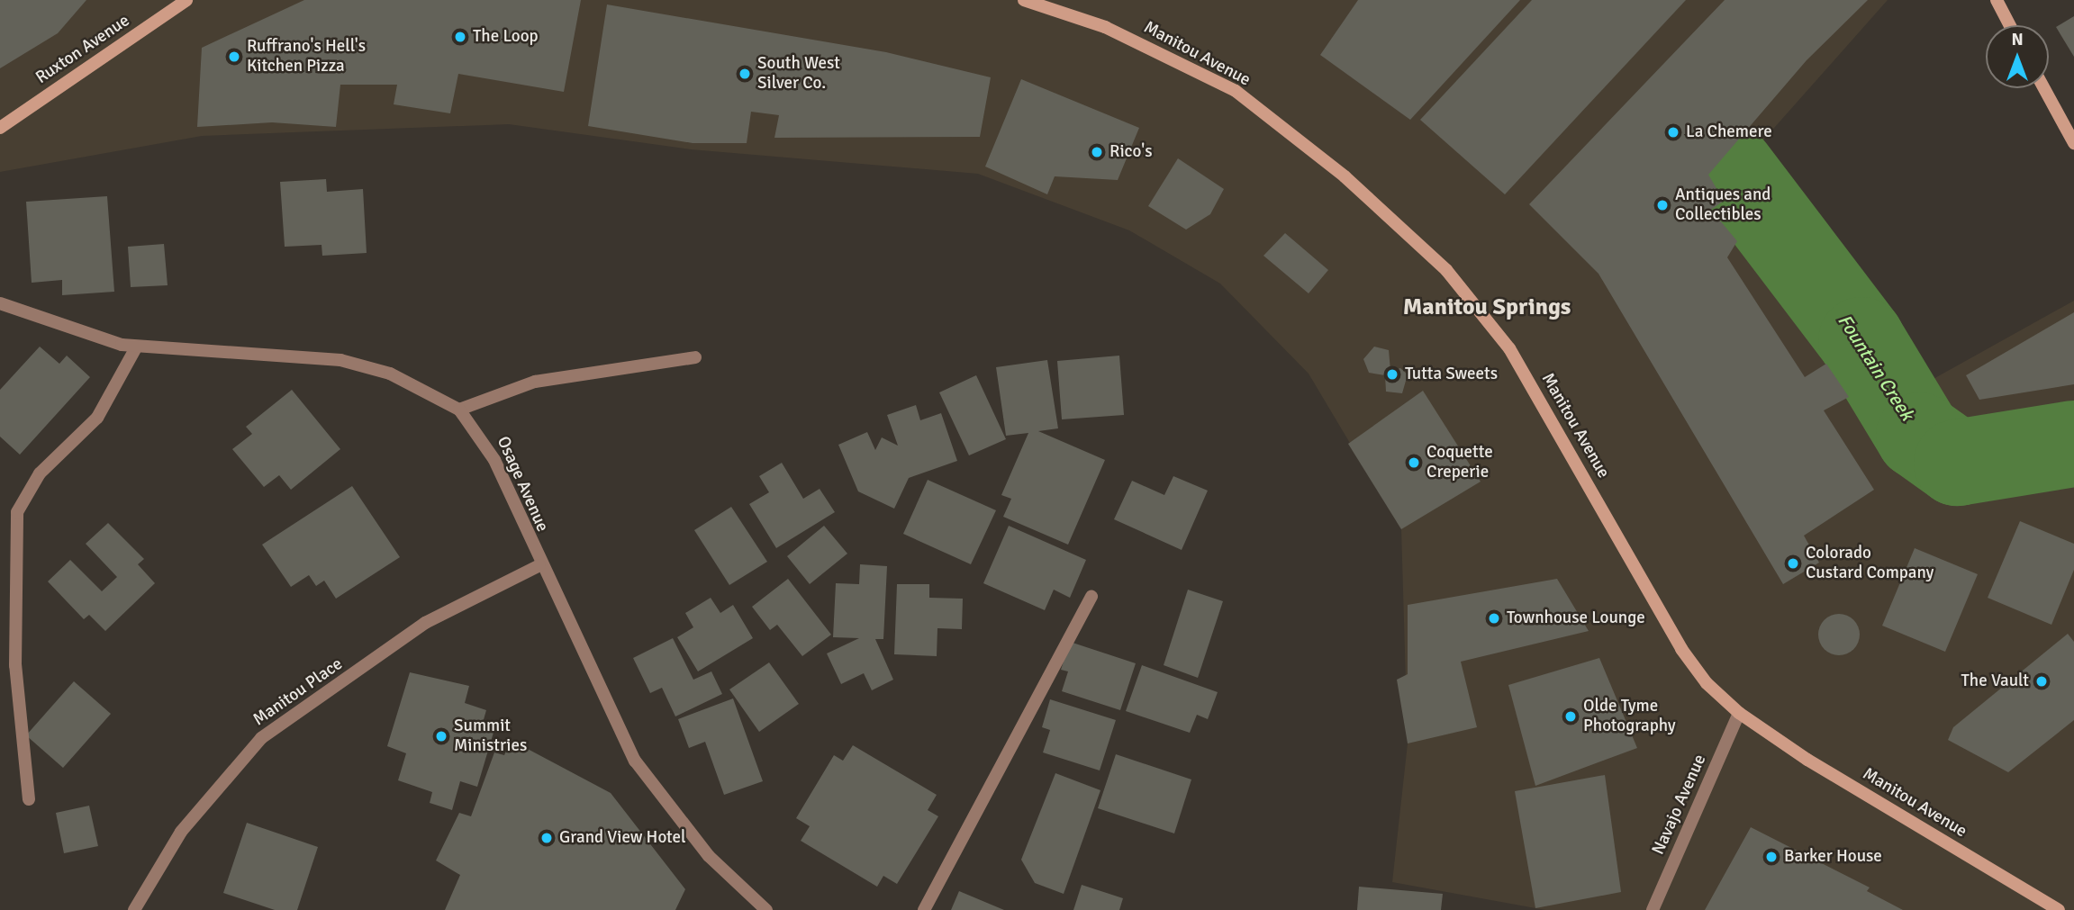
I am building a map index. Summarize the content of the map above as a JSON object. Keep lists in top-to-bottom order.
{
  "streets": {
    "main road": ["Ruxton Avenue", "Manitou Avenue"],
    "street": ["Osage Avenue", "Manitou Place", "Navajo Avenue"]
  },
  "crossings": [
    ["Manitou Avenue", "Navajo Avenue"],
    ["Osage Avenue", "Manitou Place"]
  ],
  "districts": ["Manitou Springs"],
  "water": ["Fountain Creek"],
  "places": [
    "The Loop",
    "Ruffrano's Hell's Kitchen Pizza",
    "South West Silver Co.",
    "La Chemere",
    "Rico's",
    "Antiques and Collectibles",
    "Tutta Sweets",
    "Coquette Creperie",
    "Colorado Custard Company",
    "Townhouse Lounge",
    "The Vault",
    "Olde Tyme Photography",
    "Summit Ministries",
    "Grand View Hotel",
    "Barker House"
  ],
  "north": "top"
}
